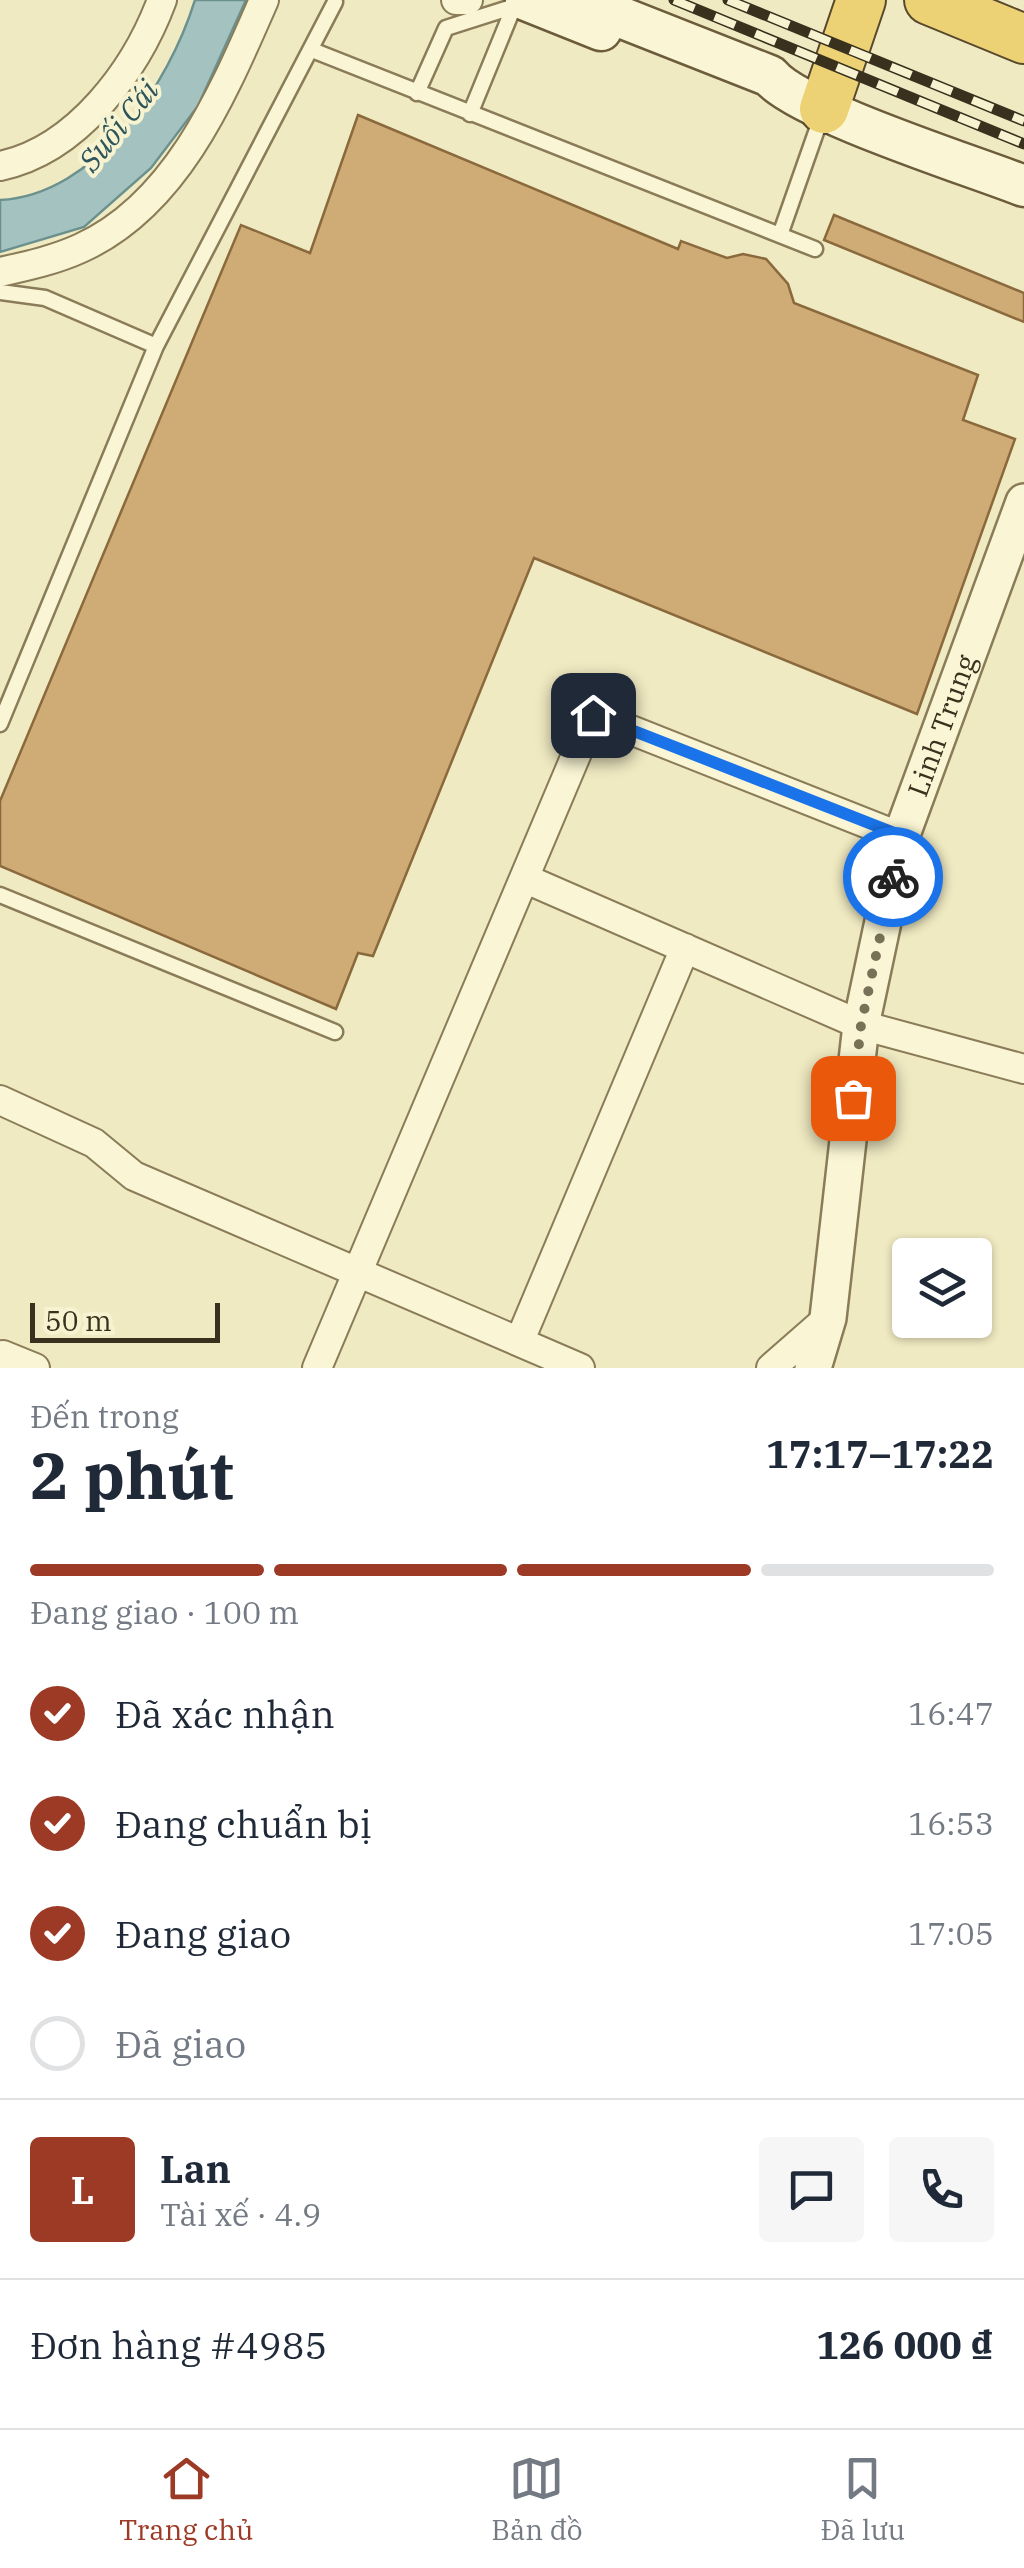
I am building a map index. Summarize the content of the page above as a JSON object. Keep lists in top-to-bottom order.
{
  "streets": {
    "street": ["Linh Trung"]
  },
  "water": ["Suối Cái"],
  "scale_bar": "50 m",
  "page": {
    "scale": "50 m",
    "heading": ["2 phút", "Đến trong", "17:17–17:22"],
    "panel": [
      "Lan",
      "Tài xế · 4.9",
      "Đơn hàng #4985",
      "126 000 ₫"
    ],
    "bar": "Đang giao · 100 m",
    "list": [
      ["Đã xác nhận", "16:47"],
      ["Đang chuẩn bị", "16:53"],
      ["Đang giao", "17:05"],
      "Đã giao"
    ],
    "round": "L",
    "tabs": ["Trang chủ", "Bản đồ", "Đã lưu"]
  }
}
